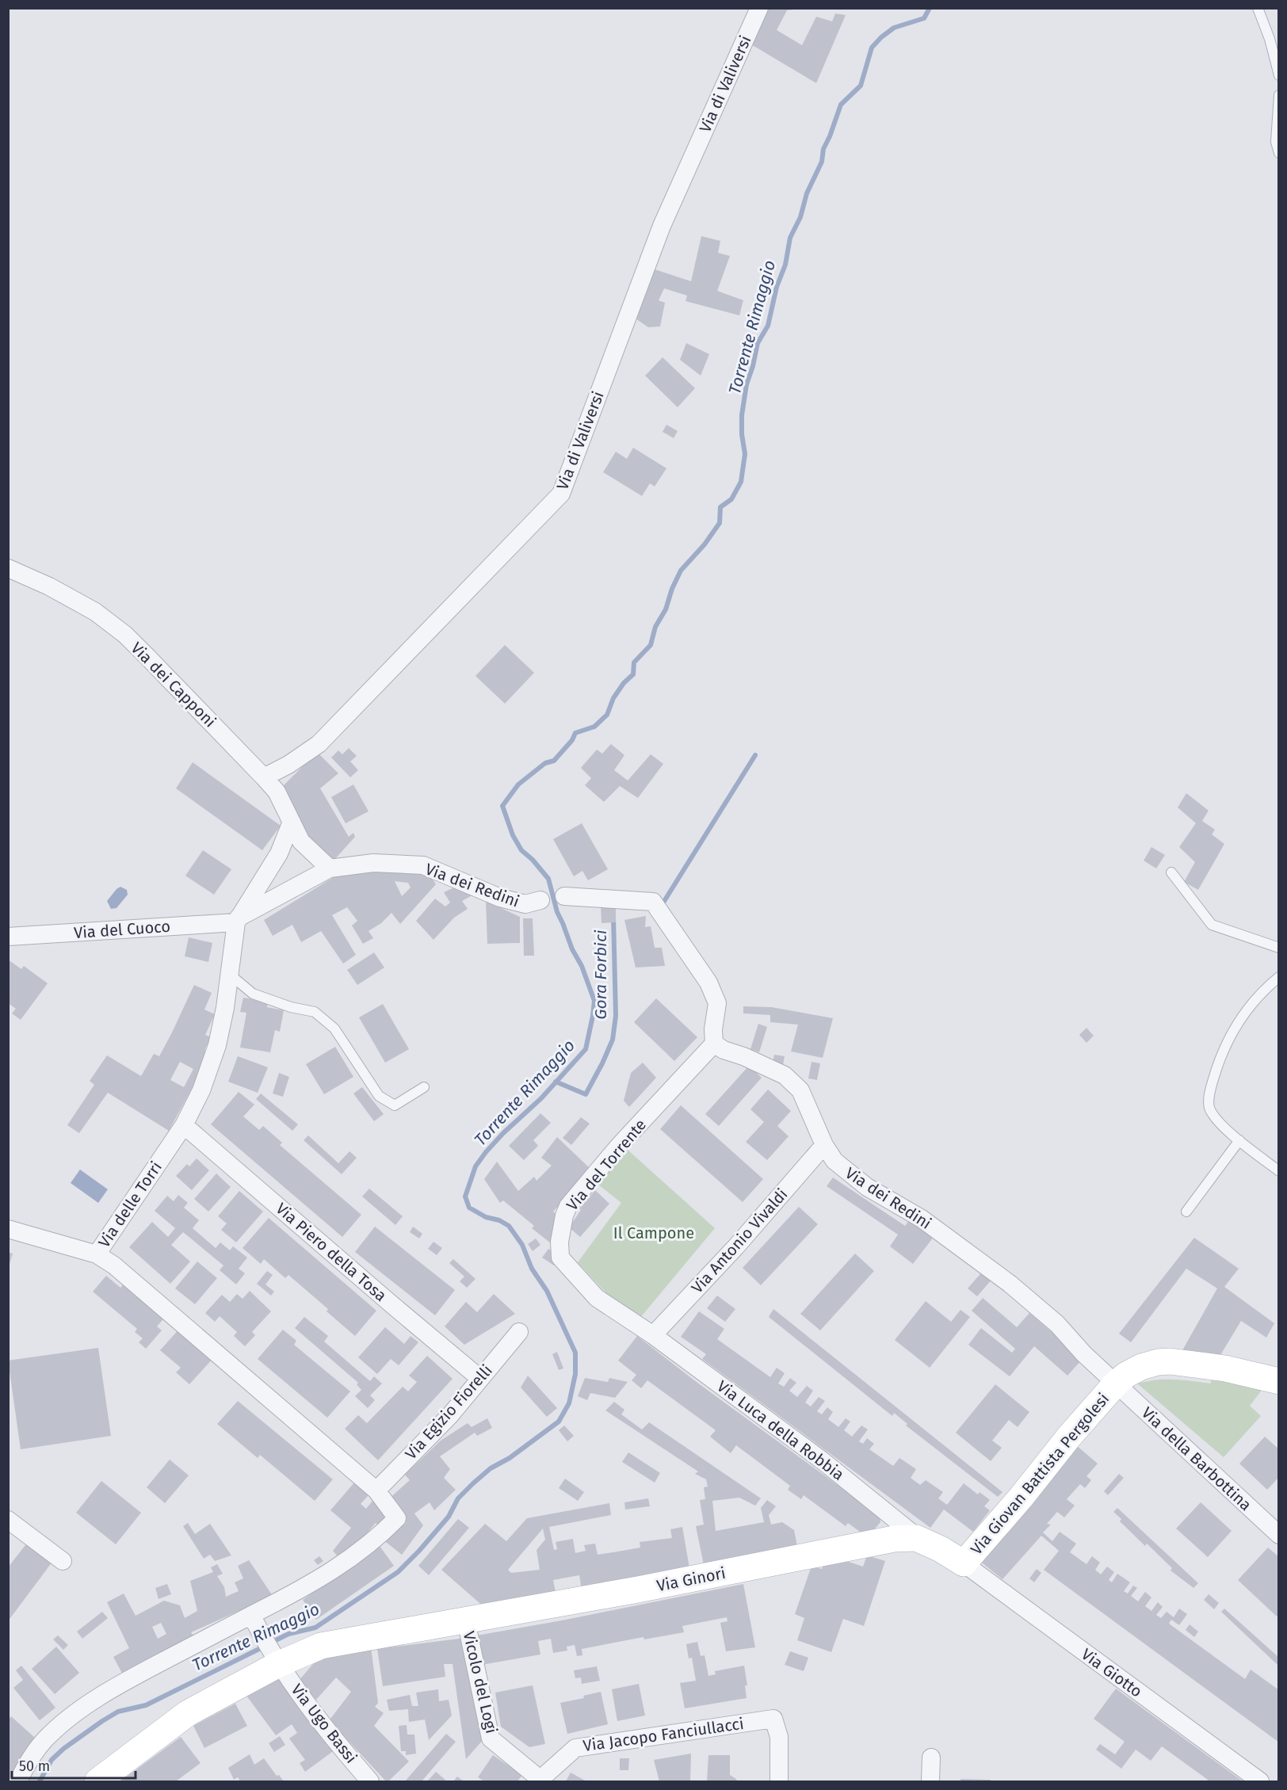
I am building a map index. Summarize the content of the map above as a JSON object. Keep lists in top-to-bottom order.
{
  "streets": {
    "street": [
      "Via di Valiversi",
      "Via dei Capponi",
      "Via dei Redini",
      "Via del Cuoco",
      "Via del Torrente",
      "Via delle Torri",
      "Via Antonio Vivaldi",
      "Via Piero della Tosa",
      "Via Egizio Fiorelli",
      "Via Luca della Robbia",
      "Via della Barbottina",
      "Via Giovan Battista Pergolesi",
      "Via Ginori",
      "Via Giotto",
      "Vicolo del Logi",
      "Via Ugo Bassi",
      "Via Jacopo Fanciullacci"
    ]
  },
  "crossings": [
    ["Via di Valiversi", "Via dei Capponi"],
    ["Via dei Capponi", "Via dei Redini"],
    ["Via dei Capponi", "Via delle Torri"],
    ["Via dei Redini", "Via del Torrente"],
    ["Via dei Redini", "Via Antonio Vivaldi"],
    ["Via dei Redini", "Via della Barbottina"],
    ["Via dei Redini", "Via Giovan Battista Pergolesi"],
    ["Via del Cuoco", "Via delle Torri"],
    ["Via del Torrente", "Via Luca della Robbia"],
    ["Via delle Torri", "Via Piero della Tosa"],
    ["Via delle Torri", "Via Egizio Fiorelli"],
    ["Via delle Torri", "Via Ugo Bassi"],
    ["Via Antonio Vivaldi", "Via Luca della Robbia"],
    ["Via Piero della Tosa", "Via Egizio Fiorelli"],
    ["Via Luca della Robbia", "Via Giovan Battista Pergolesi"],
    ["Via Luca della Robbia", "Via Ginori"],
    ["Via Luca della Robbia", "Via Giotto"],
    ["Via della Barbottina", "Via Giovan Battista Pergolesi"],
    ["Via Giovan Battista Pergolesi", "Via Giotto"],
    ["Via Ginori", "Vicolo del Logi"],
    ["Via Ginori", "Via Ugo Bassi"],
    ["Vicolo del Logi", "Via Jacopo Fanciullacci"]
  ],
  "water": ["Torrente Rimaggio", "Gora Forbici"],
  "parks": ["Il Campone"],
  "scale_bar": "50 m"
}
